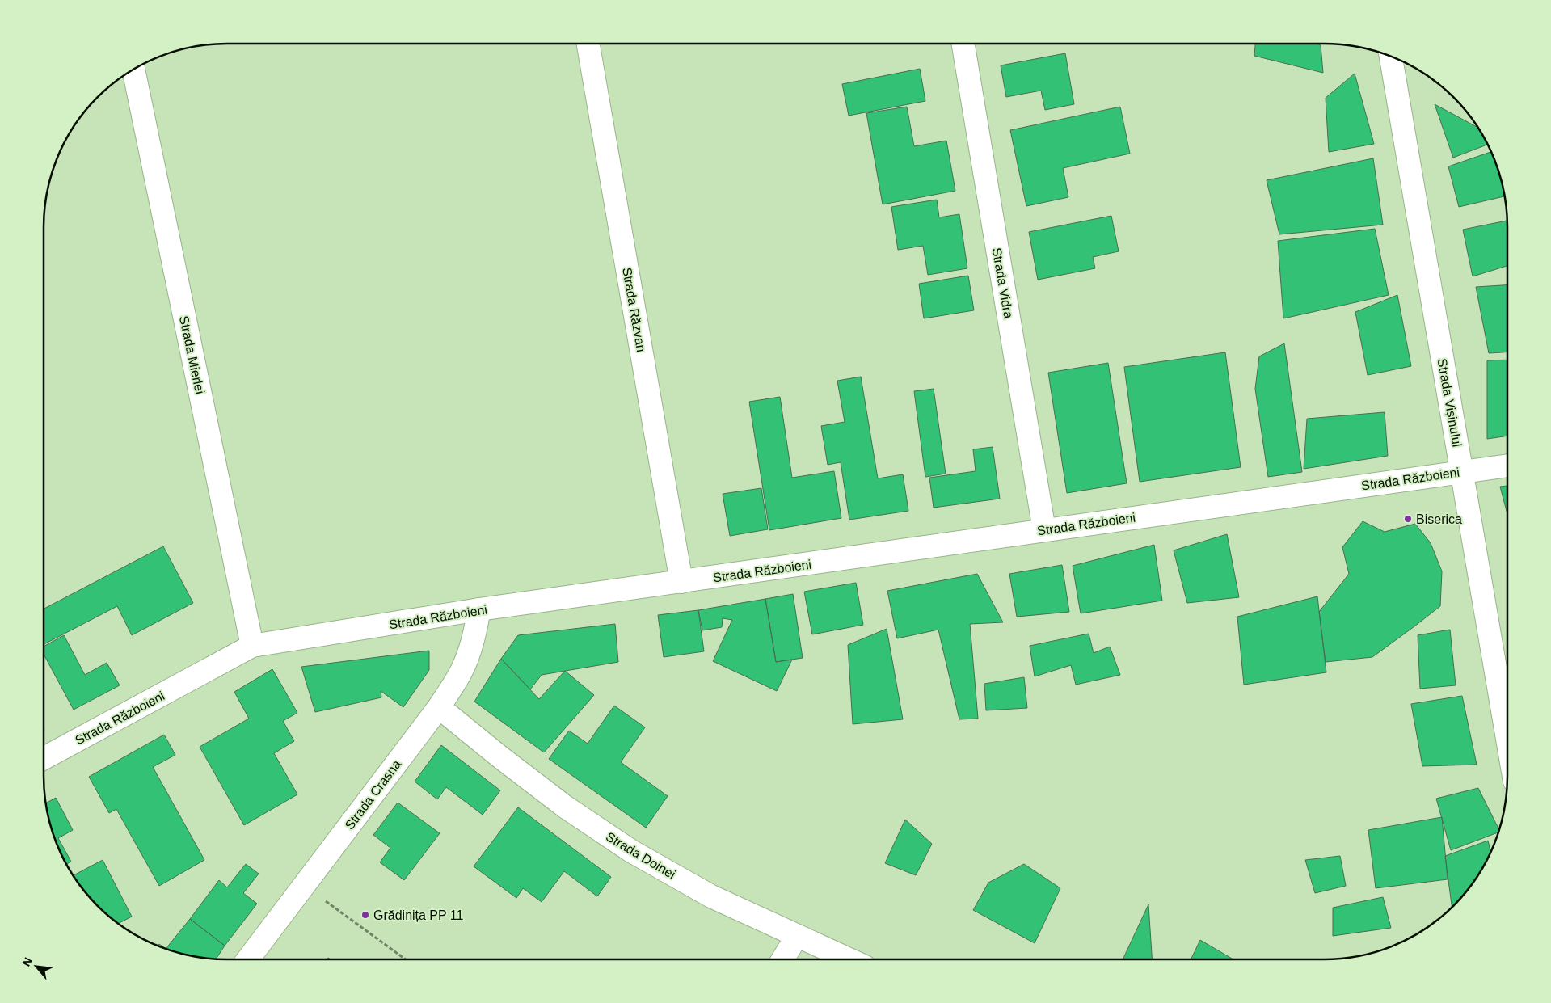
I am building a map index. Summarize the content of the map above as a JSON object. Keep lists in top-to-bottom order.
{
  "streets": {
    "street": [
      "Strada Vidra",
      "Strada Răzvan",
      "Strada Mierlei",
      "Strada Vișinului",
      "Strada Războieni",
      "Strada Crasna",
      "Strada Doinei"
    ]
  },
  "crossings": [
    ["Strada Vidra", "Strada Războieni"],
    ["Strada Răzvan", "Strada Războieni"],
    ["Strada Mierlei", "Strada Războieni"],
    ["Strada Vișinului", "Strada Războieni"],
    ["Strada Războieni", "Strada Crasna"],
    ["Strada Crasna", "Strada Doinei"]
  ],
  "places": ["Biserica", "Grădinița PP 11"],
  "north": "top left"
}
